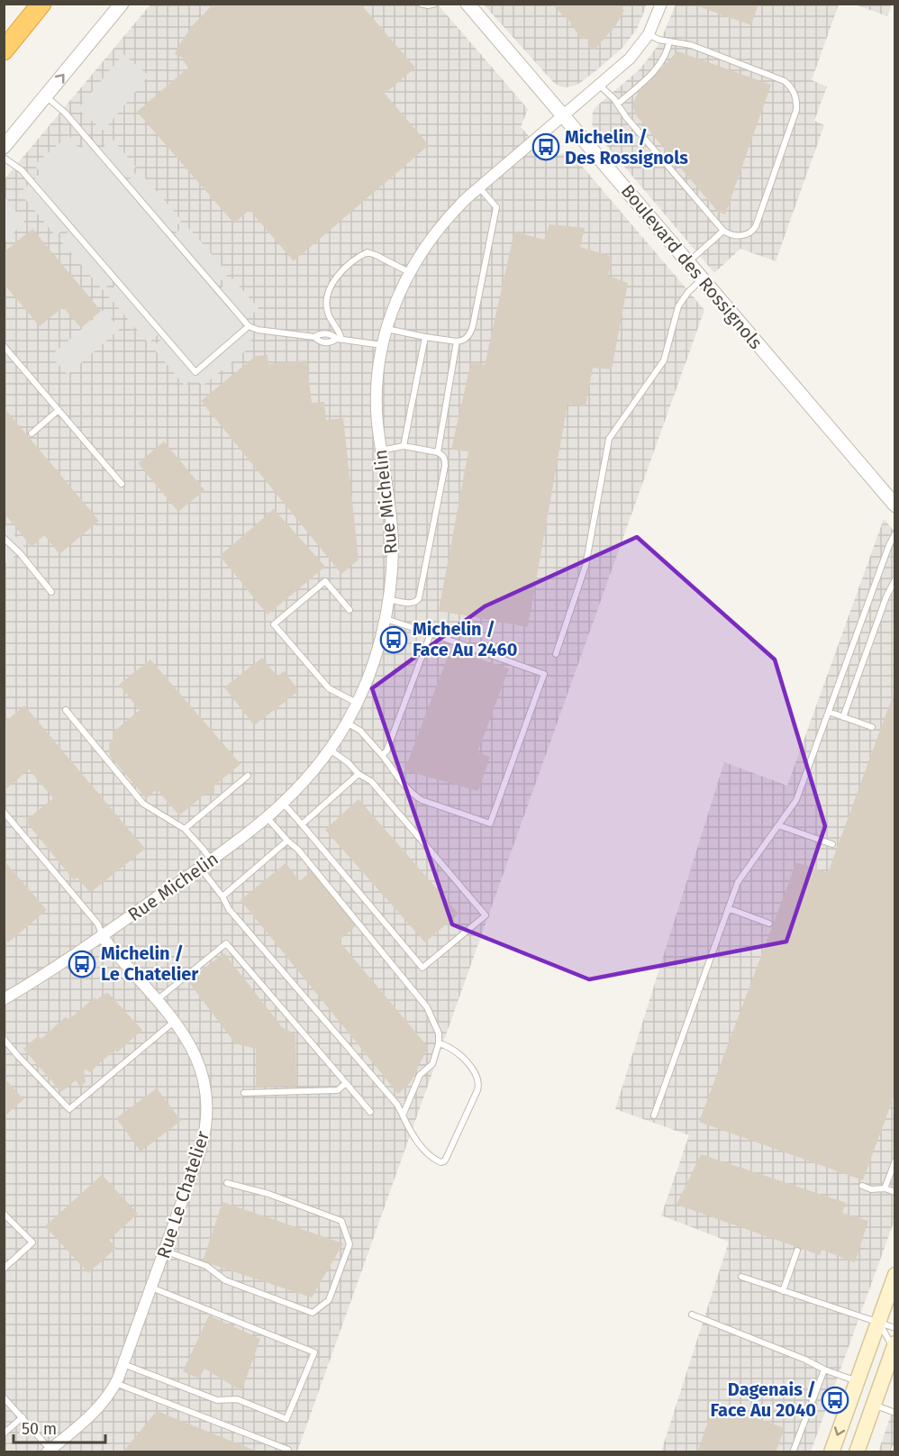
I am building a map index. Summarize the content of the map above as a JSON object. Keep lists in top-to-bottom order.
{
  "streets": {
    "street": ["Boulevard des Rossignols", "Rue Michelin", "Rue Le Chatelier"]
  },
  "crossings": [
    ["Boulevard des Rossignols", "Rue Michelin"],
    ["Rue Michelin", "Rue Le Chatelier"]
  ],
  "places": {
    "bus stop": [
      "Michelin / Des Rossignols",
      "Michelin / Face Au 2460",
      "Michelin / Le Chatelier",
      "Dagenais / Face Au 2040"
    ]
  },
  "scale_bar": "50 m"
}
